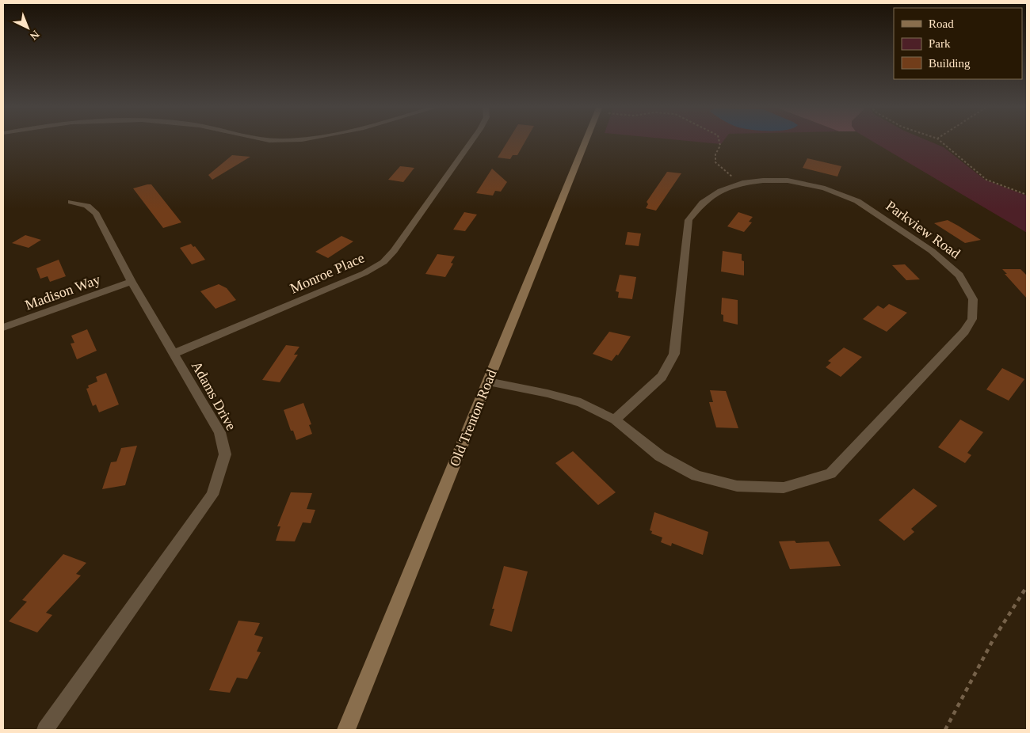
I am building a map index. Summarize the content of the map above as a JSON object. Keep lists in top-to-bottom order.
{
  "streets": {
    "main road": ["Old Trenton Road"],
    "street": [
      "Parkview Road",
      "Monroe Place",
      "Madison Way",
      "Adams Drive"
    ]
  },
  "crossings": [
    ["Parkview Road", "Old Trenton Road"],
    ["Monroe Place", "Adams Drive"],
    ["Madison Way", "Adams Drive"]
  ],
  "legend": ["Road", "Park", "Building"],
  "north": "bottom right"
}
